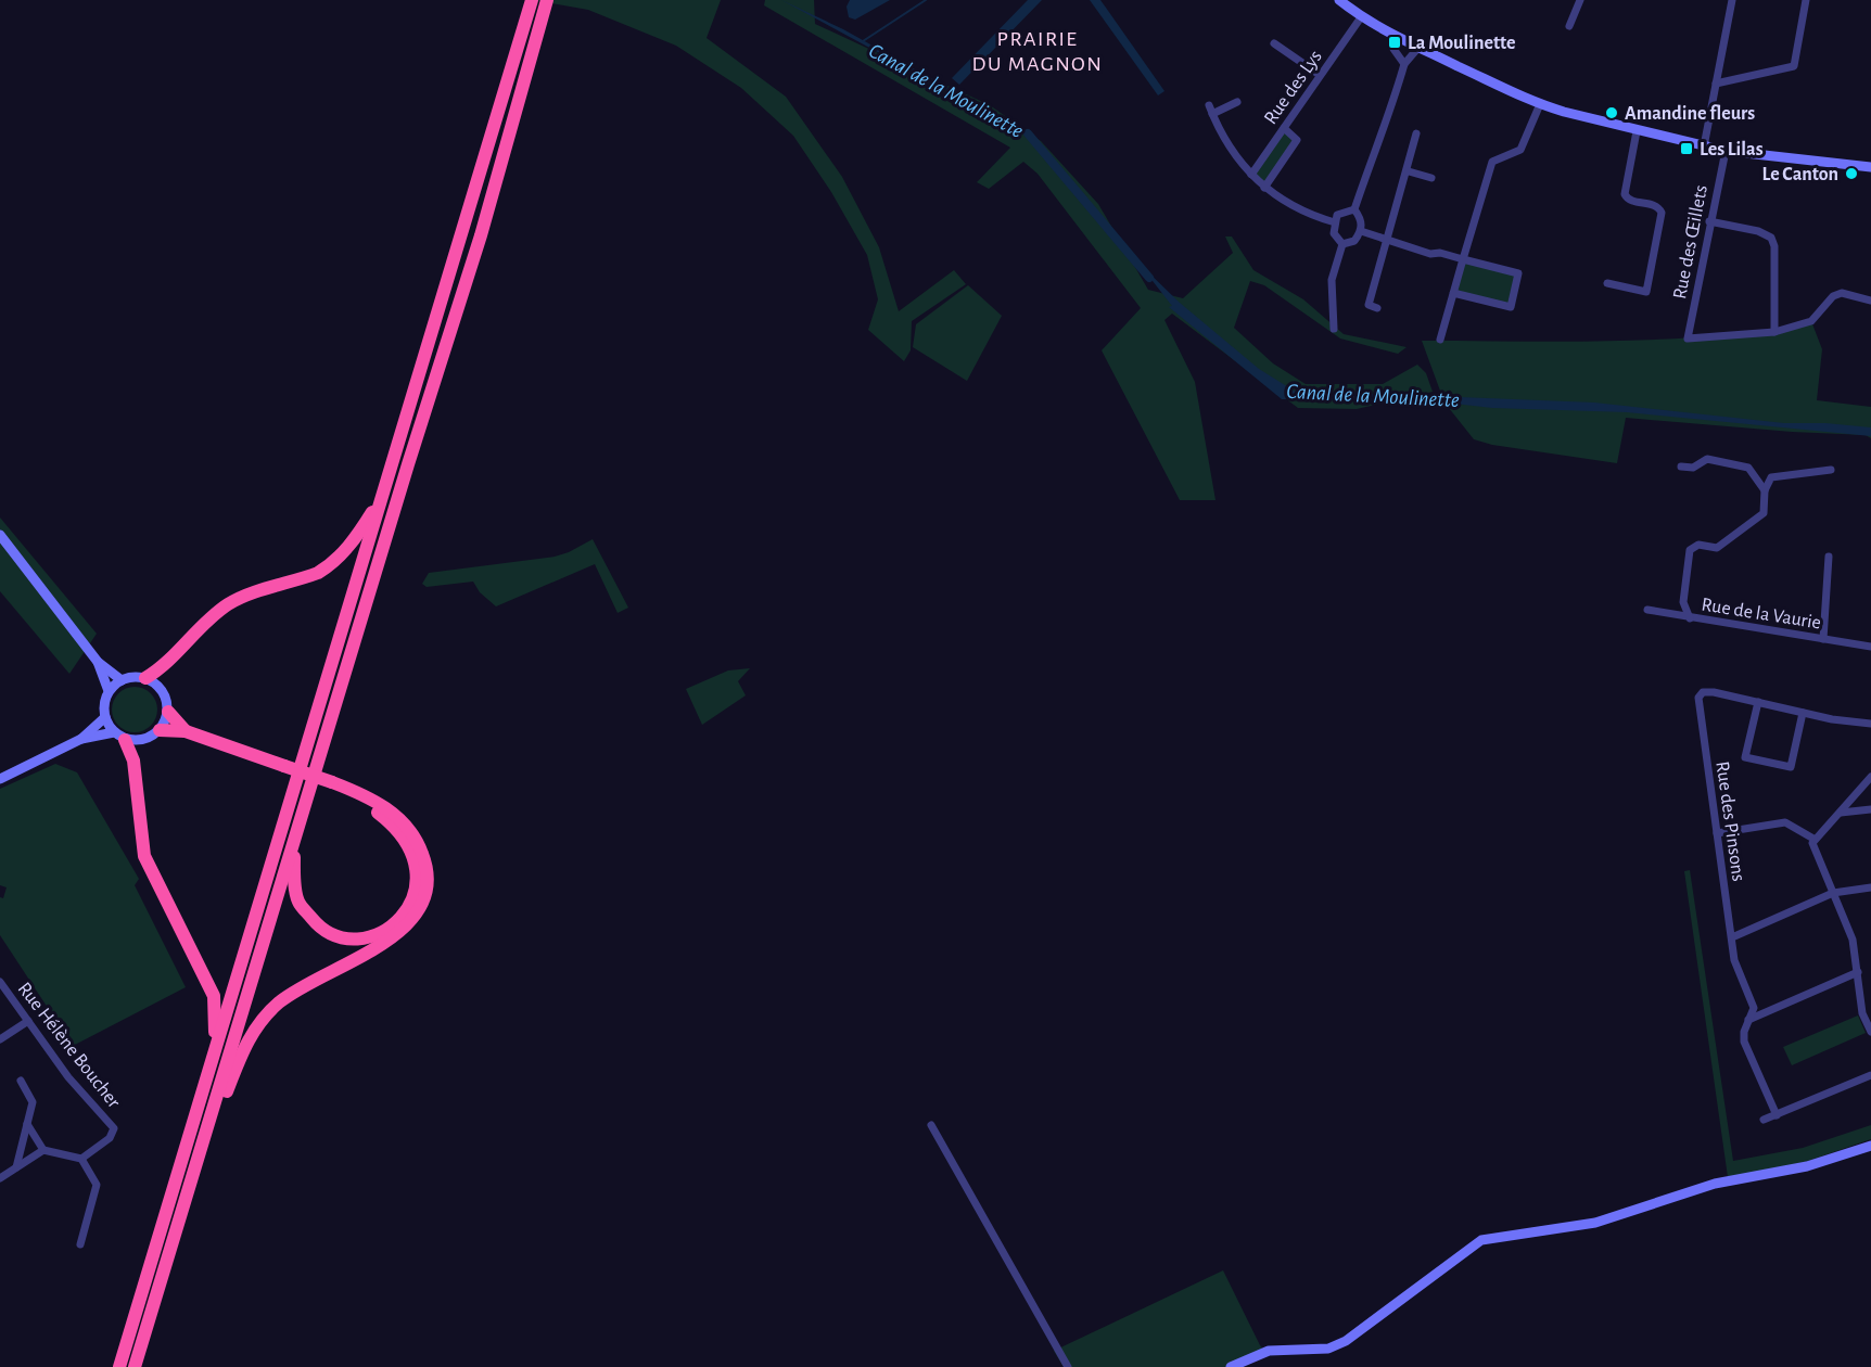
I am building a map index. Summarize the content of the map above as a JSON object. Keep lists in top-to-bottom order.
{
  "streets": {
    "street": [
      "Rue des Lys",
      "Rue des Œillets",
      "Rue de la Vaurie",
      "Rue des Pinsons",
      "Rue Hélène Boucher"
    ]
  },
  "districts": ["PRAIRIE DU MAGNON"],
  "water": ["Canal de la Moulinette"],
  "places": {
    "transit": ["La Moulinette", "Les Lilas"],
    "other": ["Amandine fleurs", "Le Canton"]
  }
}
